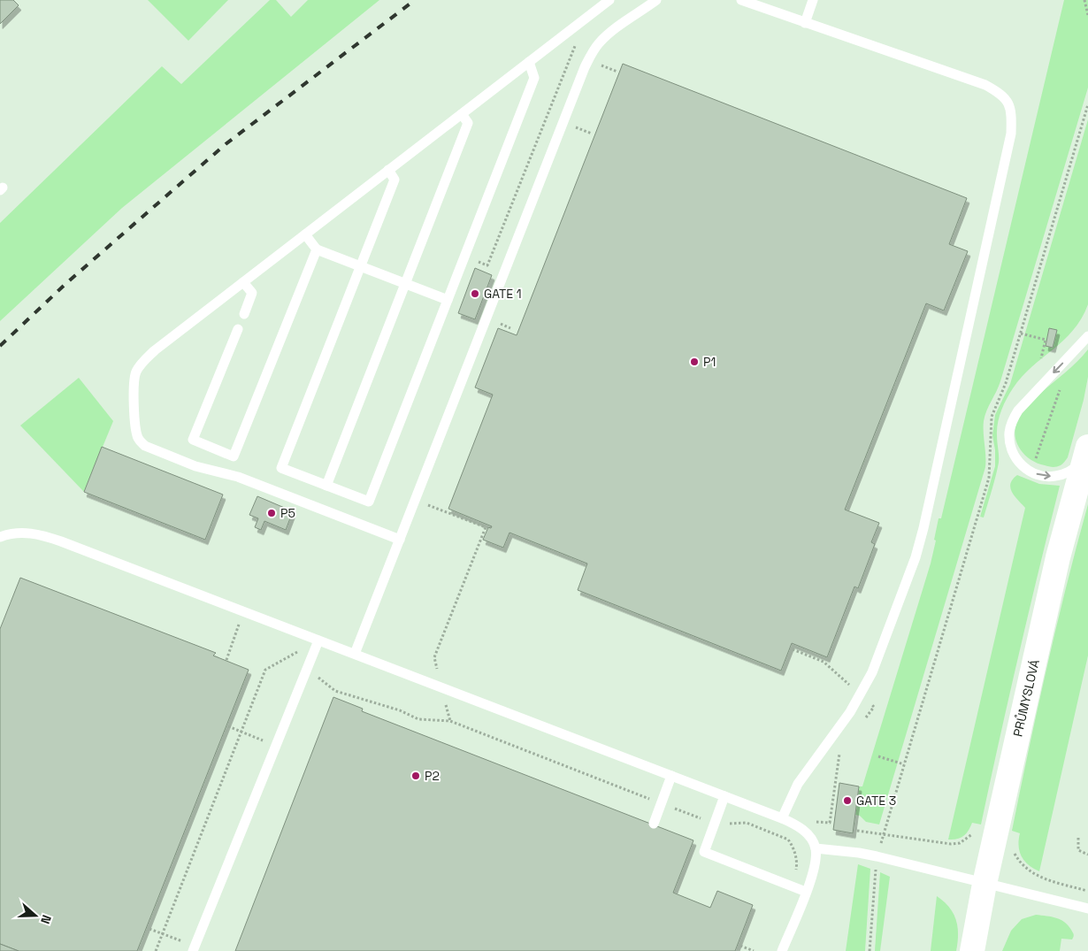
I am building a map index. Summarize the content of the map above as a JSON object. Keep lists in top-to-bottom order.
{
  "streets": {
    "main road": ["PRŮMYSLOVÁ"]
  },
  "places": [
    "GATE 1",
    "P1",
    "P5",
    "P2",
    "GATE 3"
  ],
  "north": "right"
}
